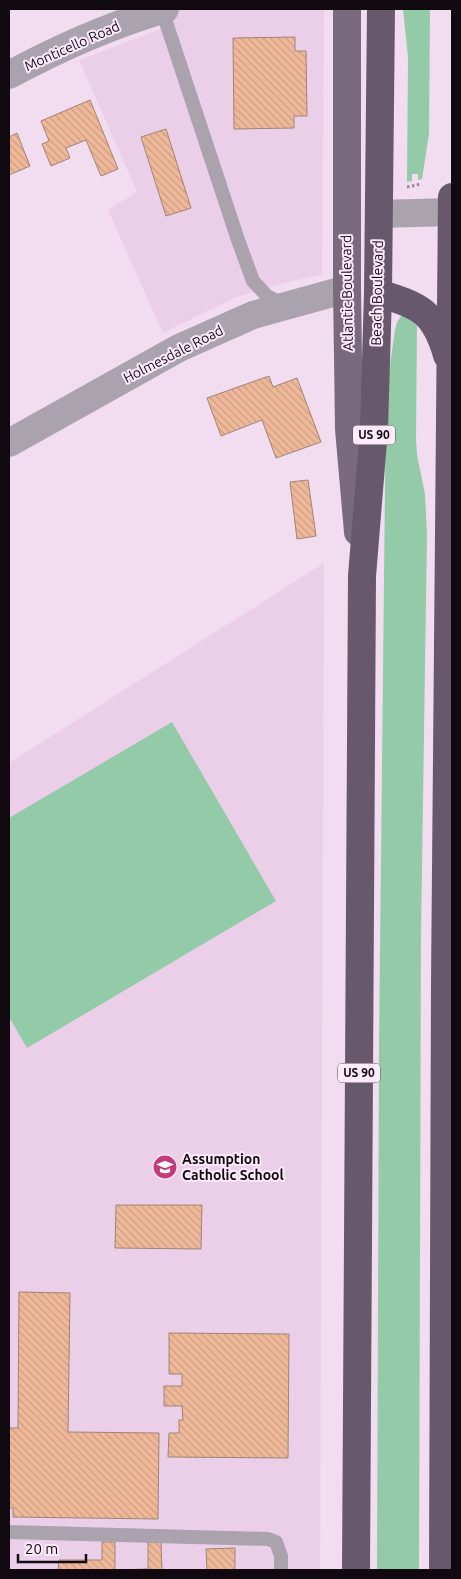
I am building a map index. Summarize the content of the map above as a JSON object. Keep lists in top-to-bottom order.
{
  "streets": {
    "highway": ["Beach Boulevard", "US 90"],
    "main road": ["Atlantic Boulevard"],
    "street": ["Monticello Road", "Holmesdale Road"]
  },
  "crossings": [
    ["Atlantic Boulevard", "Beach Boulevard"],
    ["Atlantic Boulevard", "Holmesdale Road"],
    ["Atlantic Boulevard", "US 90"],
    ["Beach Boulevard", "US 90"]
  ],
  "places": {
    "school or university": ["Assumption Catholic School"]
  },
  "scale_bar": "20 m"
}
